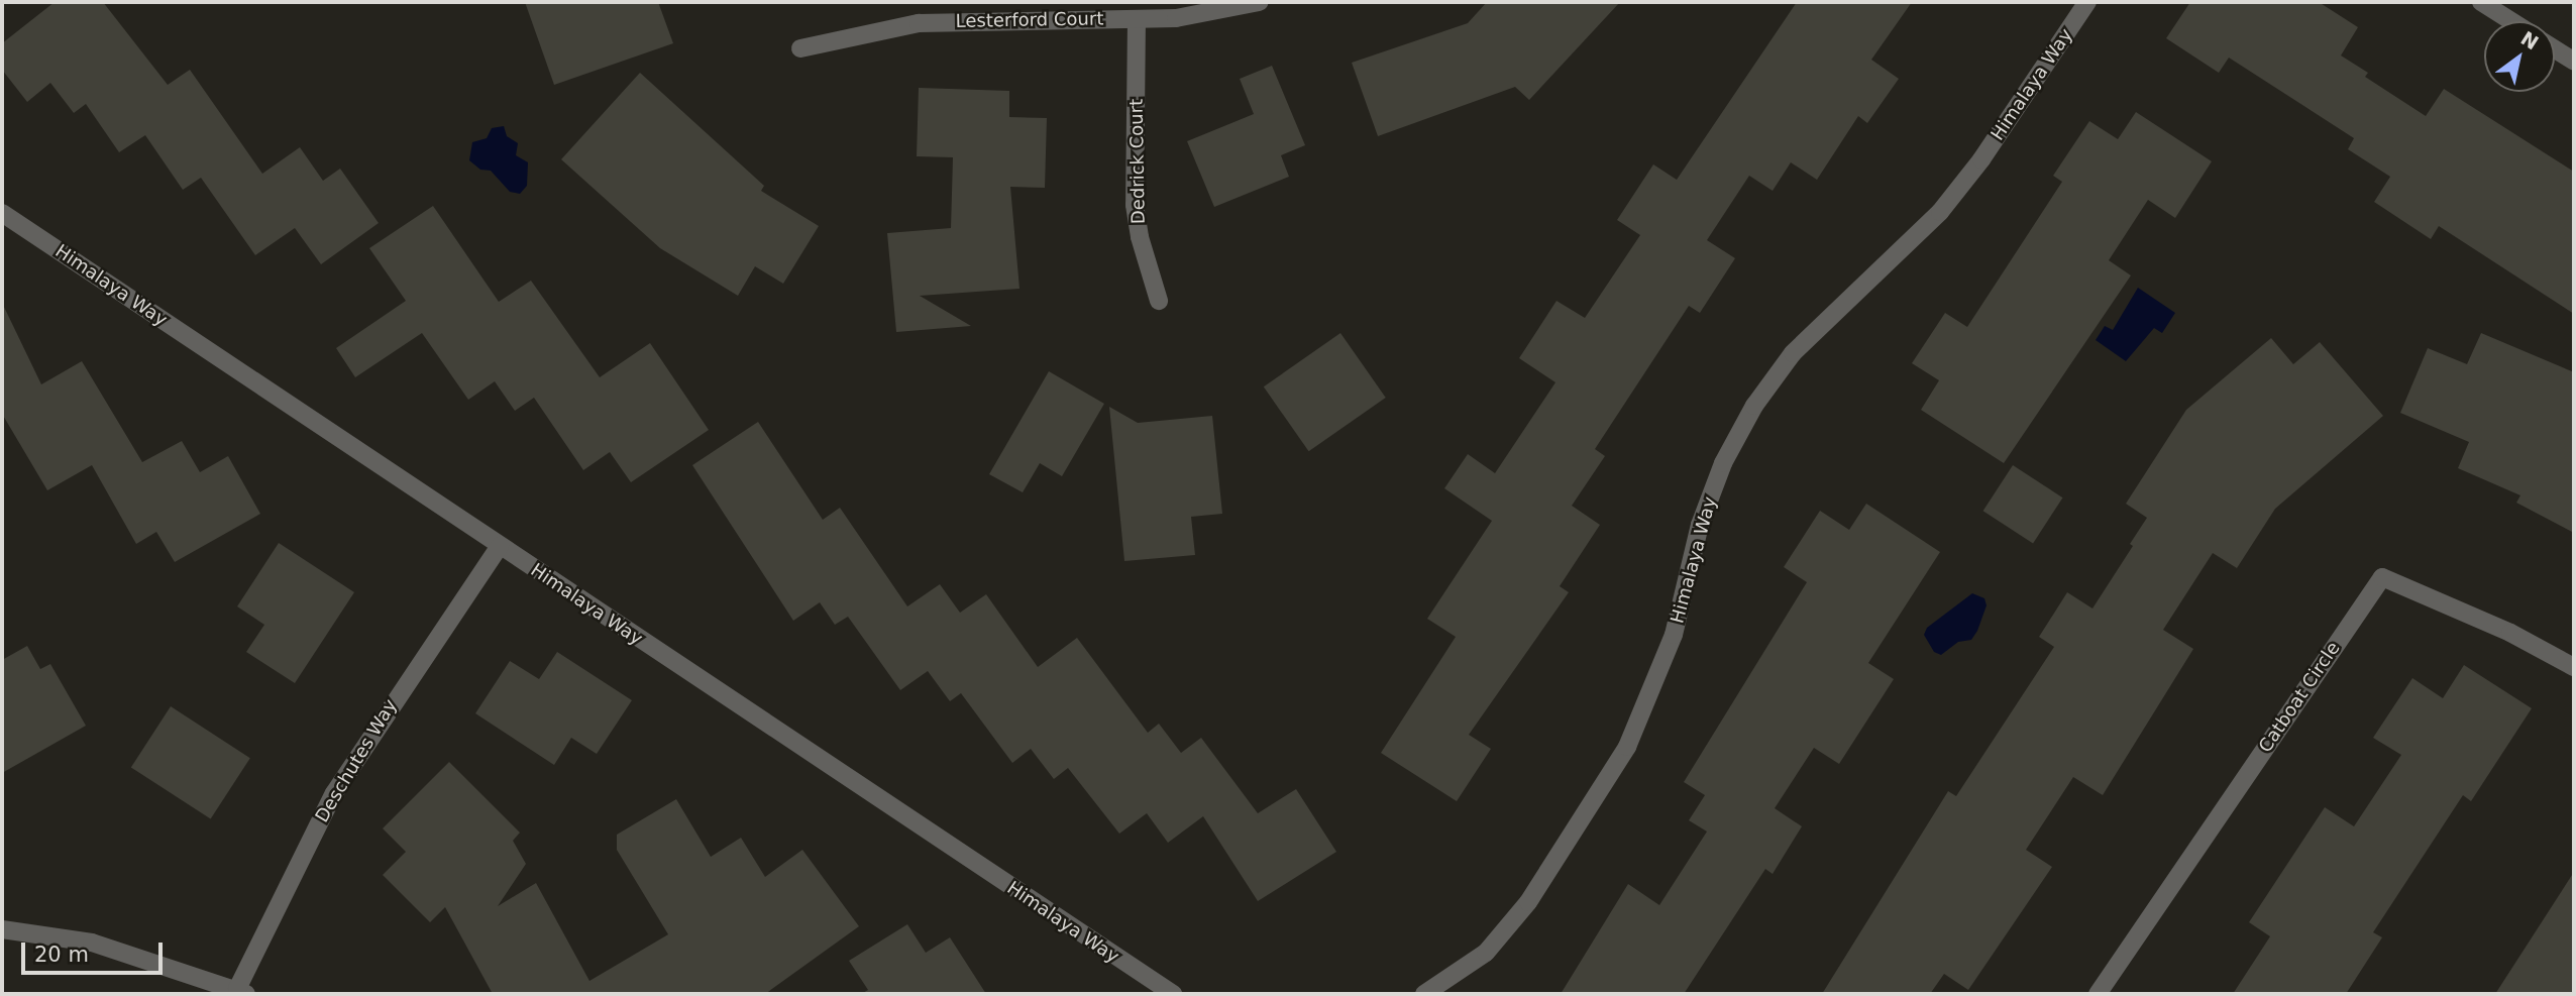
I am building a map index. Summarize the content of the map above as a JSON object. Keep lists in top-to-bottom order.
{
  "streets": {
    "street": [
      "Lesterford Court",
      "Himalaya Way",
      "Dedrick Court",
      "Catboat Circle",
      "Deschutes Way"
    ]
  },
  "crossings": [
    ["Lesterford Court", "Dedrick Court"],
    ["Himalaya Way", "Deschutes Way"]
  ],
  "scale_bar": "20 m",
  "north": "top right"
}
